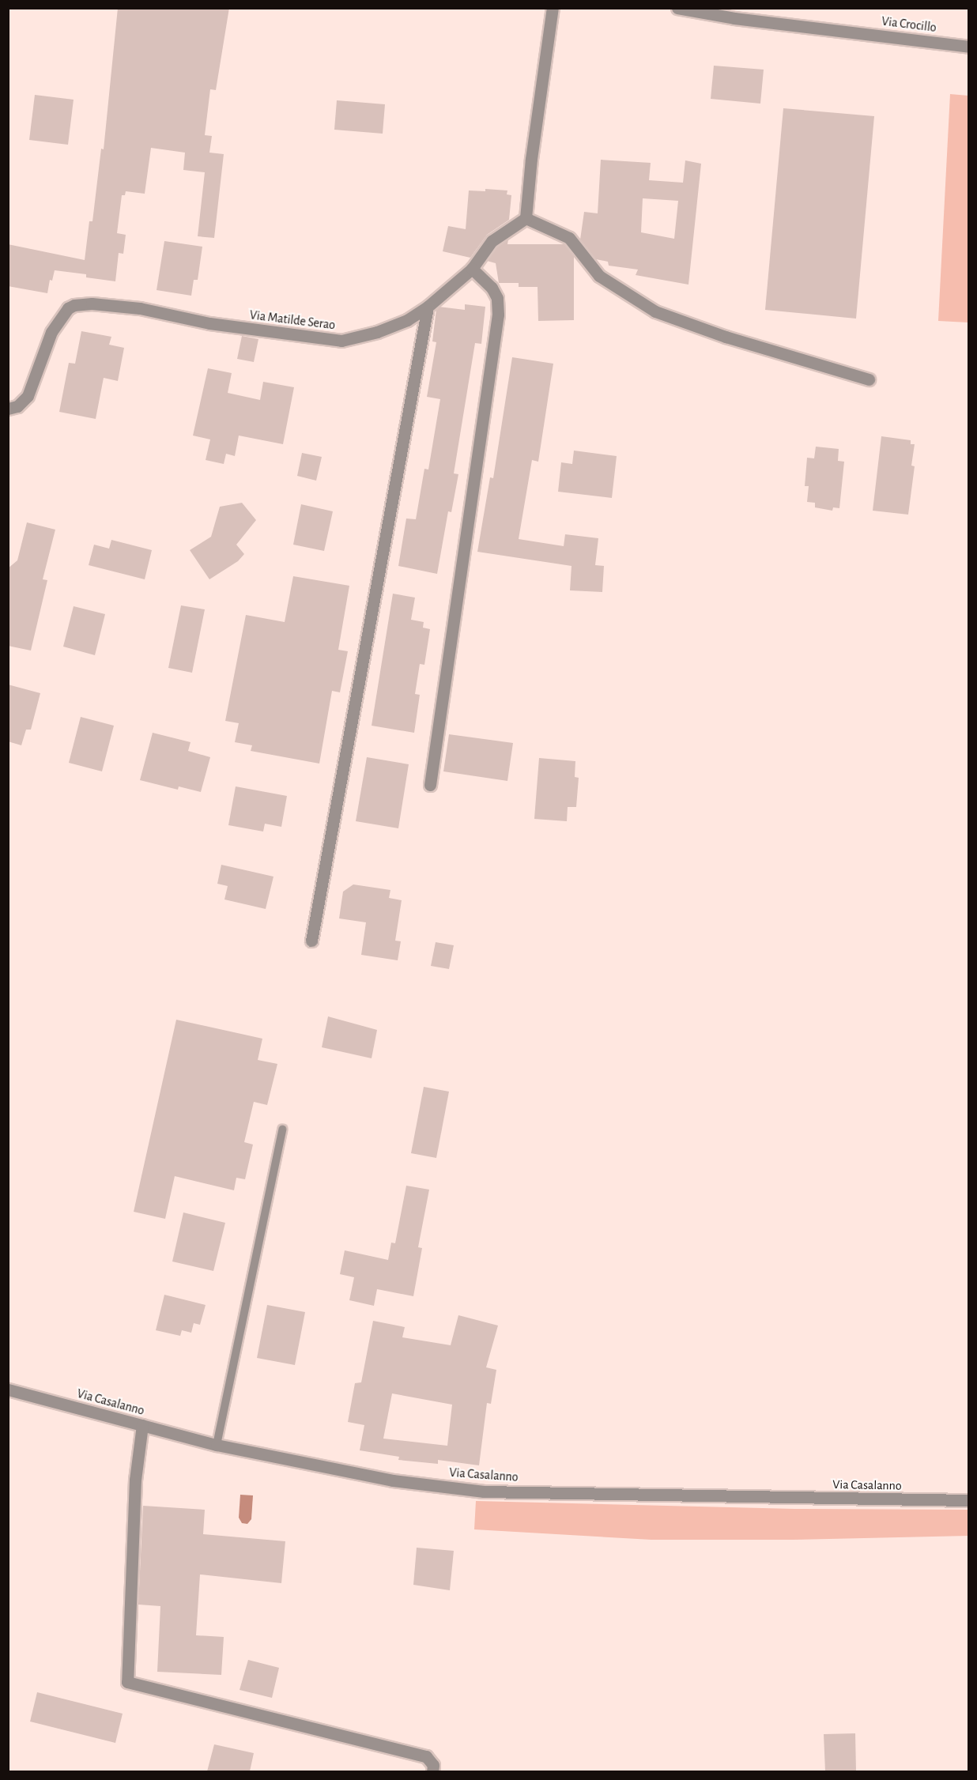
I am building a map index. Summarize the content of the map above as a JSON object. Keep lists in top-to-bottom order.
{
  "streets": {
    "street": ["Via Crocillo", "Via Matilde Serao", "Via Casalanno"]
  }
}
